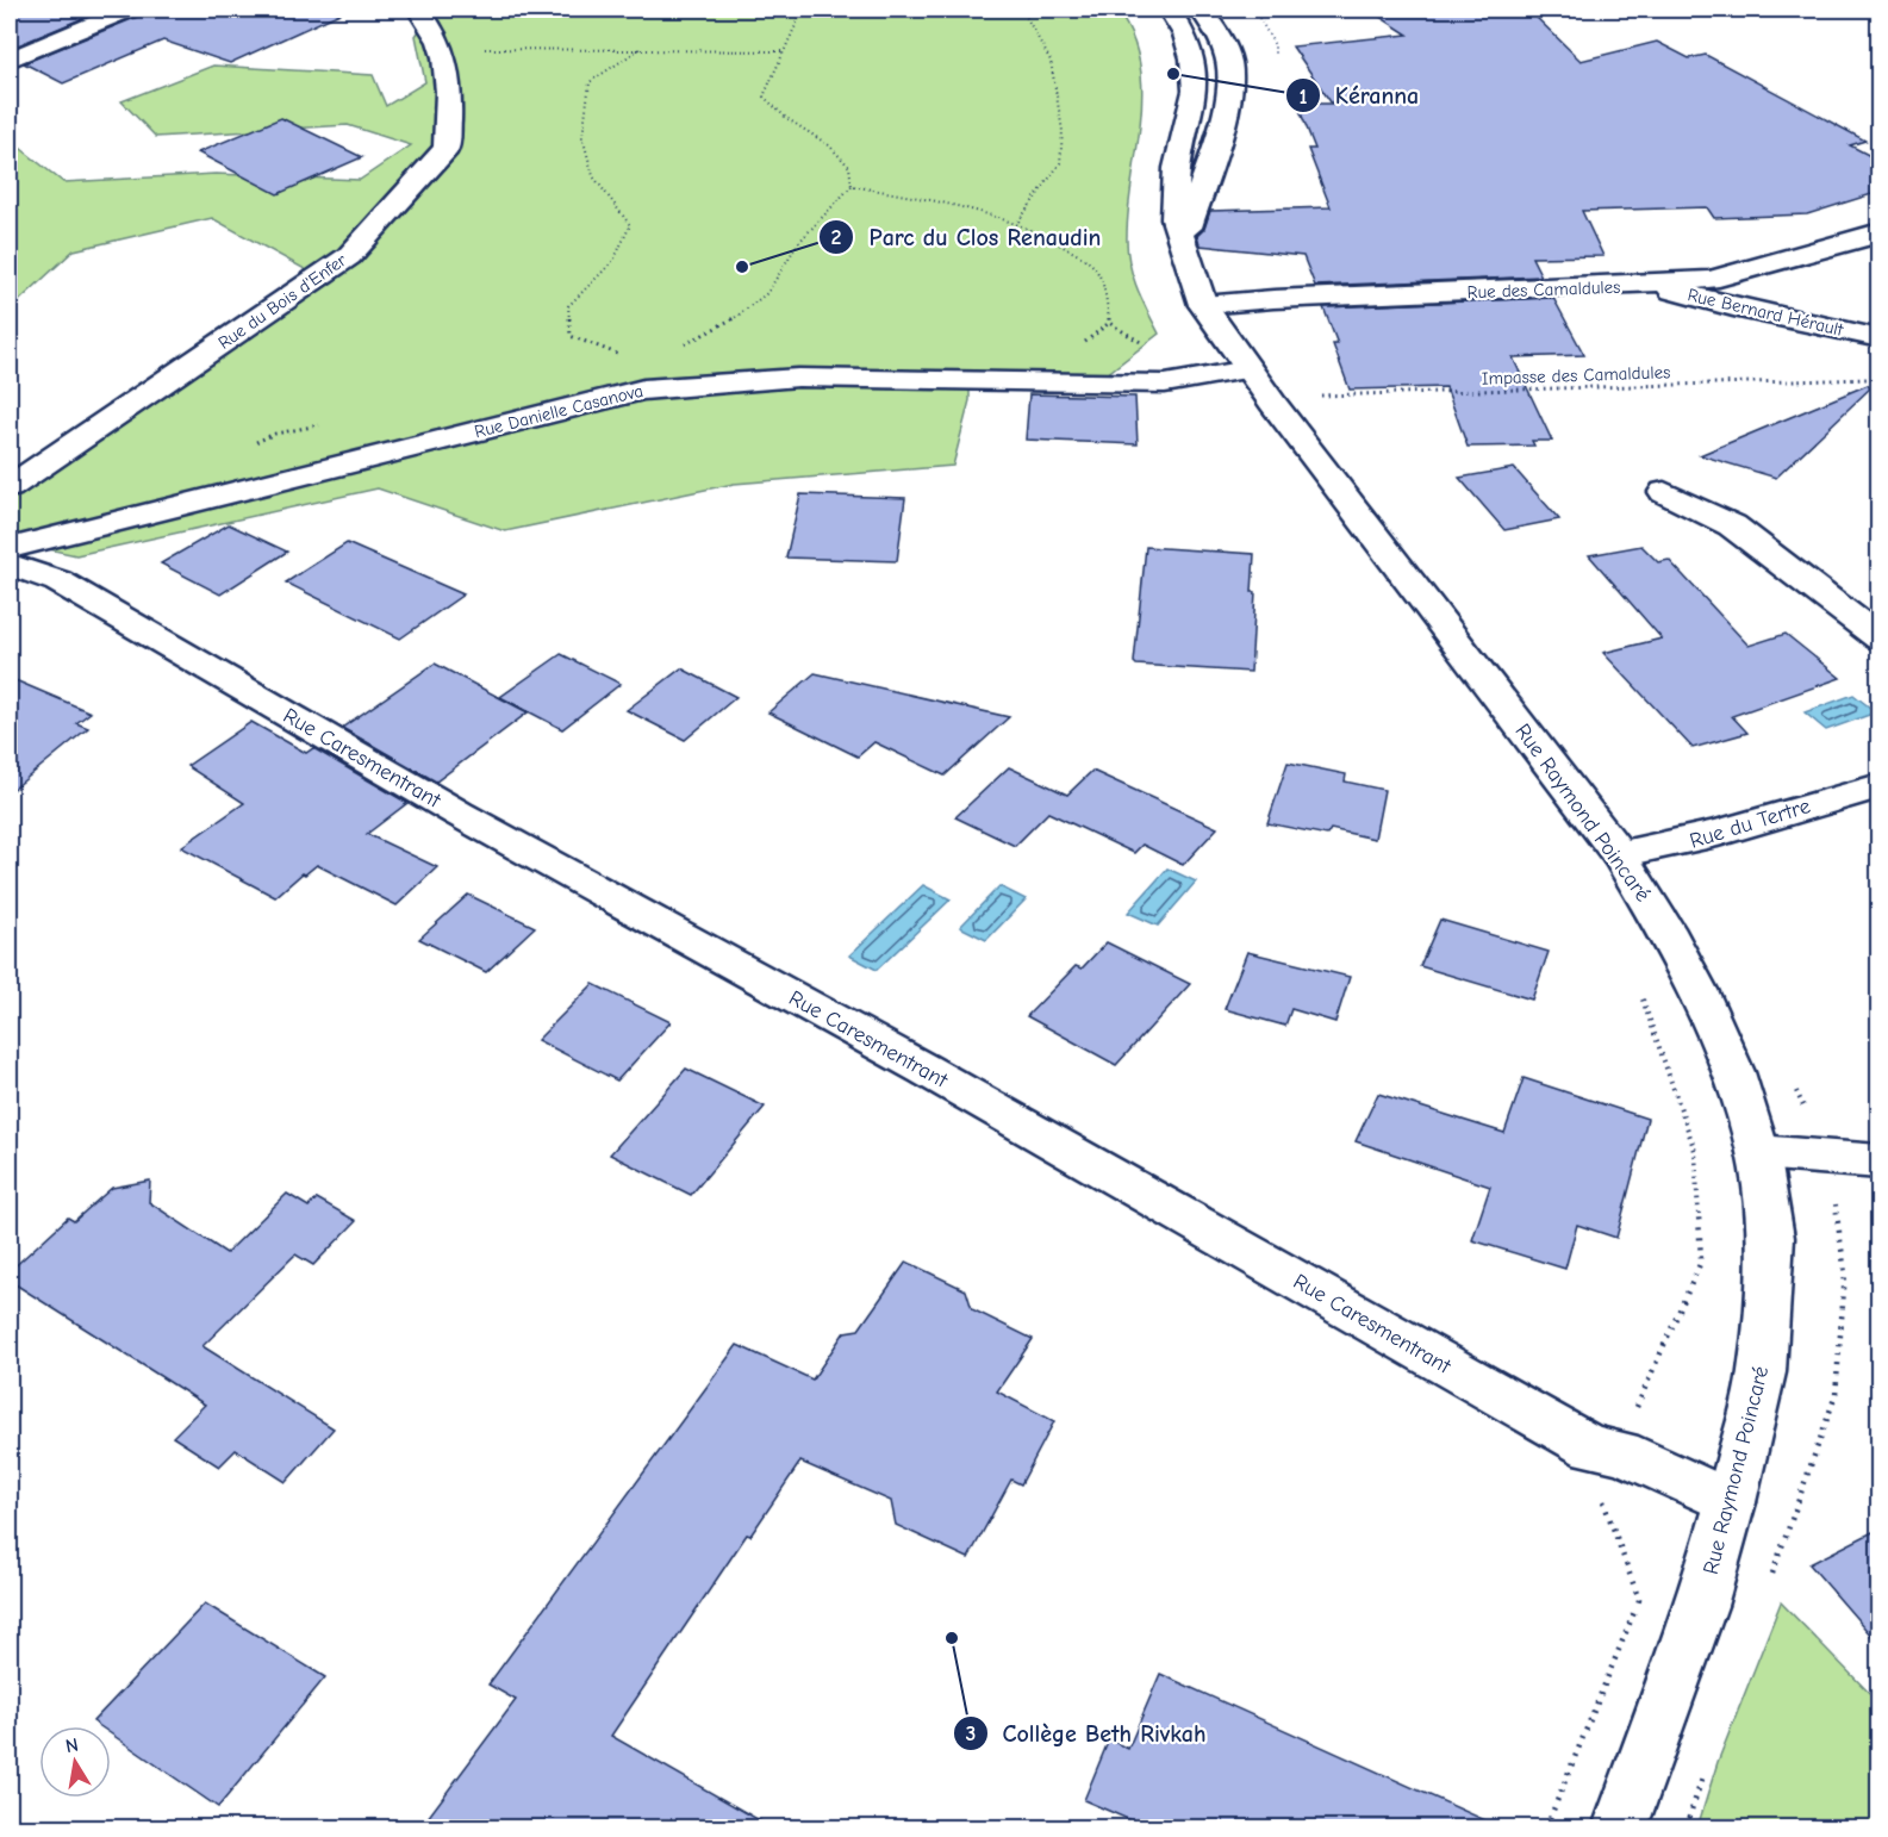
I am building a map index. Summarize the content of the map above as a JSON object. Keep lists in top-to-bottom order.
{
  "streets": {
    "street": [
      "Rue des Camaldules",
      "Rue du Bois d'Enfer",
      "Rue Bernard Hérault",
      "Rue Danielle Casanova",
      "Rue Caresmentrant",
      "Rue Raymond Poincaré",
      "Rue du Tertre"
    ],
    "path": ["Impasse des Camaldules"]
  },
  "crossings": [
    ["Rue des Camaldules", "Rue Bernard Hérault"],
    ["Rue des Camaldules", "Rue Raymond Poincaré"],
    ["Impasse des Camaldules", "Rue Raymond Poincaré"],
    ["Rue Danielle Casanova", "Rue Raymond Poincaré"],
    ["Rue Caresmentrant", "Rue Raymond Poincaré"],
    ["Rue Raymond Poincaré", "Rue du Tertre"]
  ],
  "places": ["Kéranna", "Parc du Clos Renaudin", "Collège Beth Rivkah"],
  "north": "top"
}
